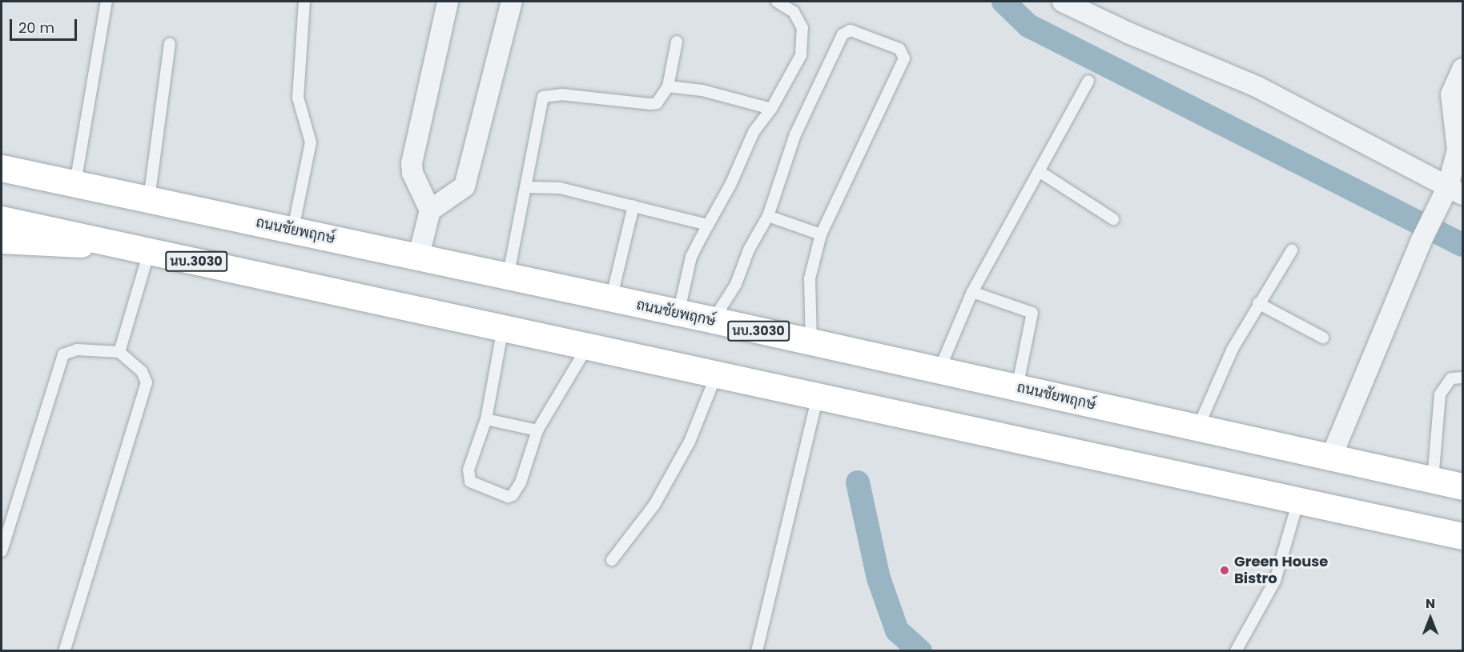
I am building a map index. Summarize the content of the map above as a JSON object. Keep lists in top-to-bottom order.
{
  "streets": {
    "main road": ["ถนนชัยพฤกษ์", "นบ.3030"]
  },
  "places": ["Green House Bistro"],
  "scale_bar": "20 m",
  "north": "top"
}
